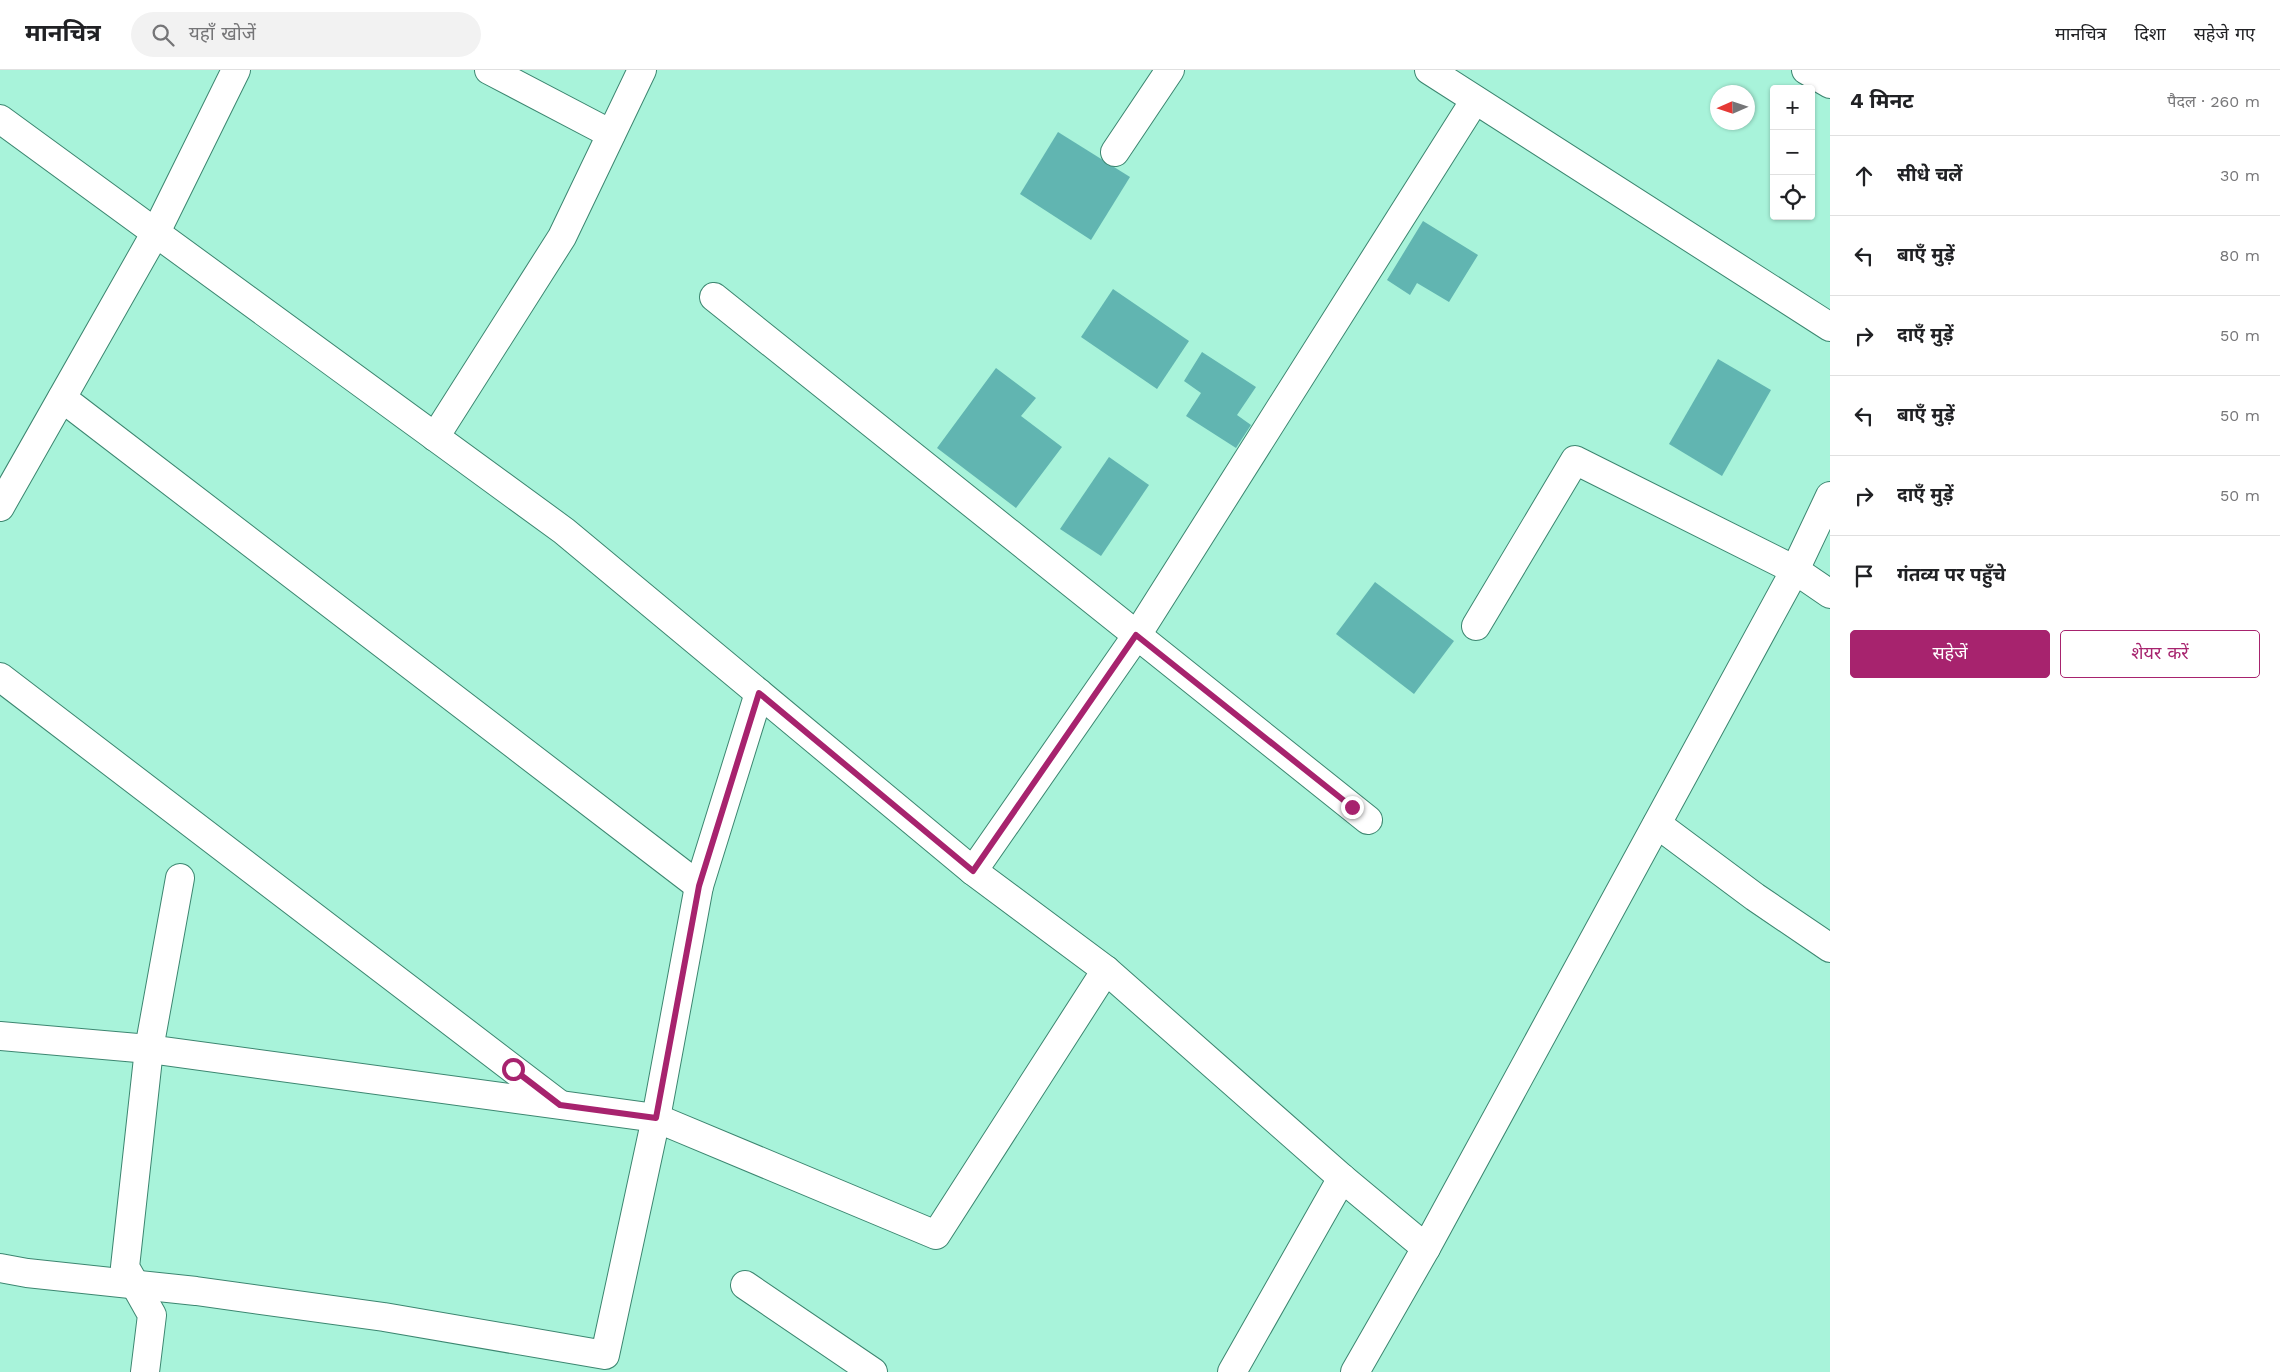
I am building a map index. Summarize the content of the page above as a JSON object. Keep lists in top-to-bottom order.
{
  "north": "left",
  "page": {
    "header": "मानचित्र",
    "search": "यहाँ खोजें",
    "nav": ["मानचित्र", "दिशा", "सहेजे गए"],
    "heading": ["4 मिनट", "पैदल · 260 m"],
    "map_buttons": ["+", "−"],
    "list": [
      ["सीधे चलें", "30 m"],
      ["बाएँ मुड़ें", "80 m"],
      ["दाएँ मुड़ें", "50 m"],
      ["बाएँ मुड़ें", "50 m"],
      ["दाएँ मुड़ें", "50 m"],
      "गंतव्य पर पहुँचे"
    ],
    "buttons": ["सहेजें", "शेयर करें"]
  }
}
